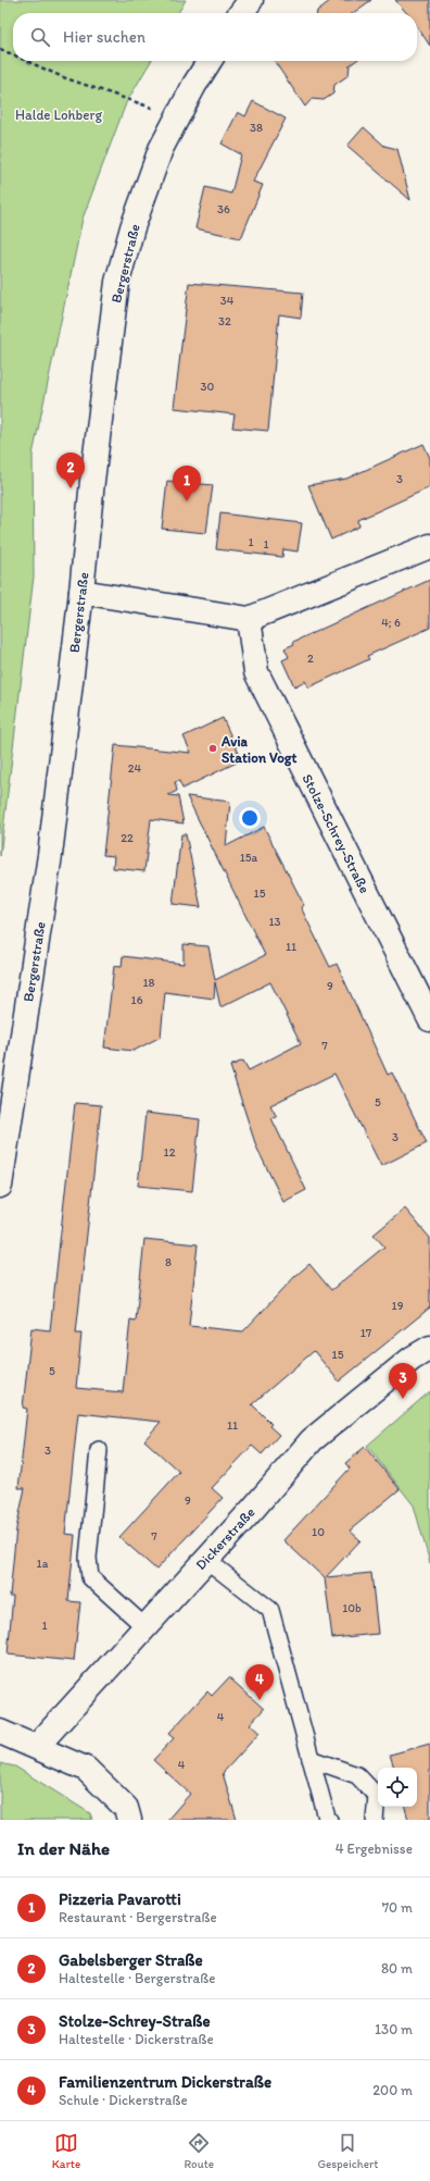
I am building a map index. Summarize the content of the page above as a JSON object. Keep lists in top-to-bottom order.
{
  "streets": {
    "street": ["Bergerstraße", "Stolze-Schrey-Straße", "Dickerstraße"]
  },
  "parks": ["Halde Lohberg"],
  "places": ["Avia Station Vogt"],
  "house_numbers": [
    "38",
    "36",
    "34",
    "32",
    "30",
    "3",
    "1",
    "1",
    "4; 6",
    "2",
    "24",
    "22",
    "15a",
    "15",
    "13",
    "11",
    "18",
    "9",
    "16",
    "7",
    "5",
    "3",
    "12",
    "8",
    "19",
    "17",
    "15",
    "5",
    "11",
    "3",
    "9",
    "10",
    "7",
    "1a",
    "10b",
    "1",
    "4",
    "4"
  ],
  "page": {
    "search": "Hier suchen",
    "pins": [
      "2",
      "1",
      "3",
      "4"
    ],
    "heading": ["In der Nähe", "4 Ergebnisse"],
    "list": [
      {
        "mark": "1",
        "name": "Pizzeria Pavarotti",
        "note": "Restaurant · Bergerstraße",
        "value": "70 m"
      },
      {
        "mark": "2",
        "name": "Gabelsberger Straße",
        "note": "Haltestelle · Bergerstraße",
        "value": "80 m"
      },
      {
        "mark": "3",
        "name": "Stolze-Schrey-Straße",
        "note": "Haltestelle · Dickerstraße",
        "value": "130 m"
      },
      {
        "mark": "4",
        "name": "Familienzentrum Dickerstraße",
        "note": "Schule · Dickerstraße",
        "value": "200 m"
      }
    ],
    "nav": ["Karte", "Route", "Gespeichert"]
  }
}
